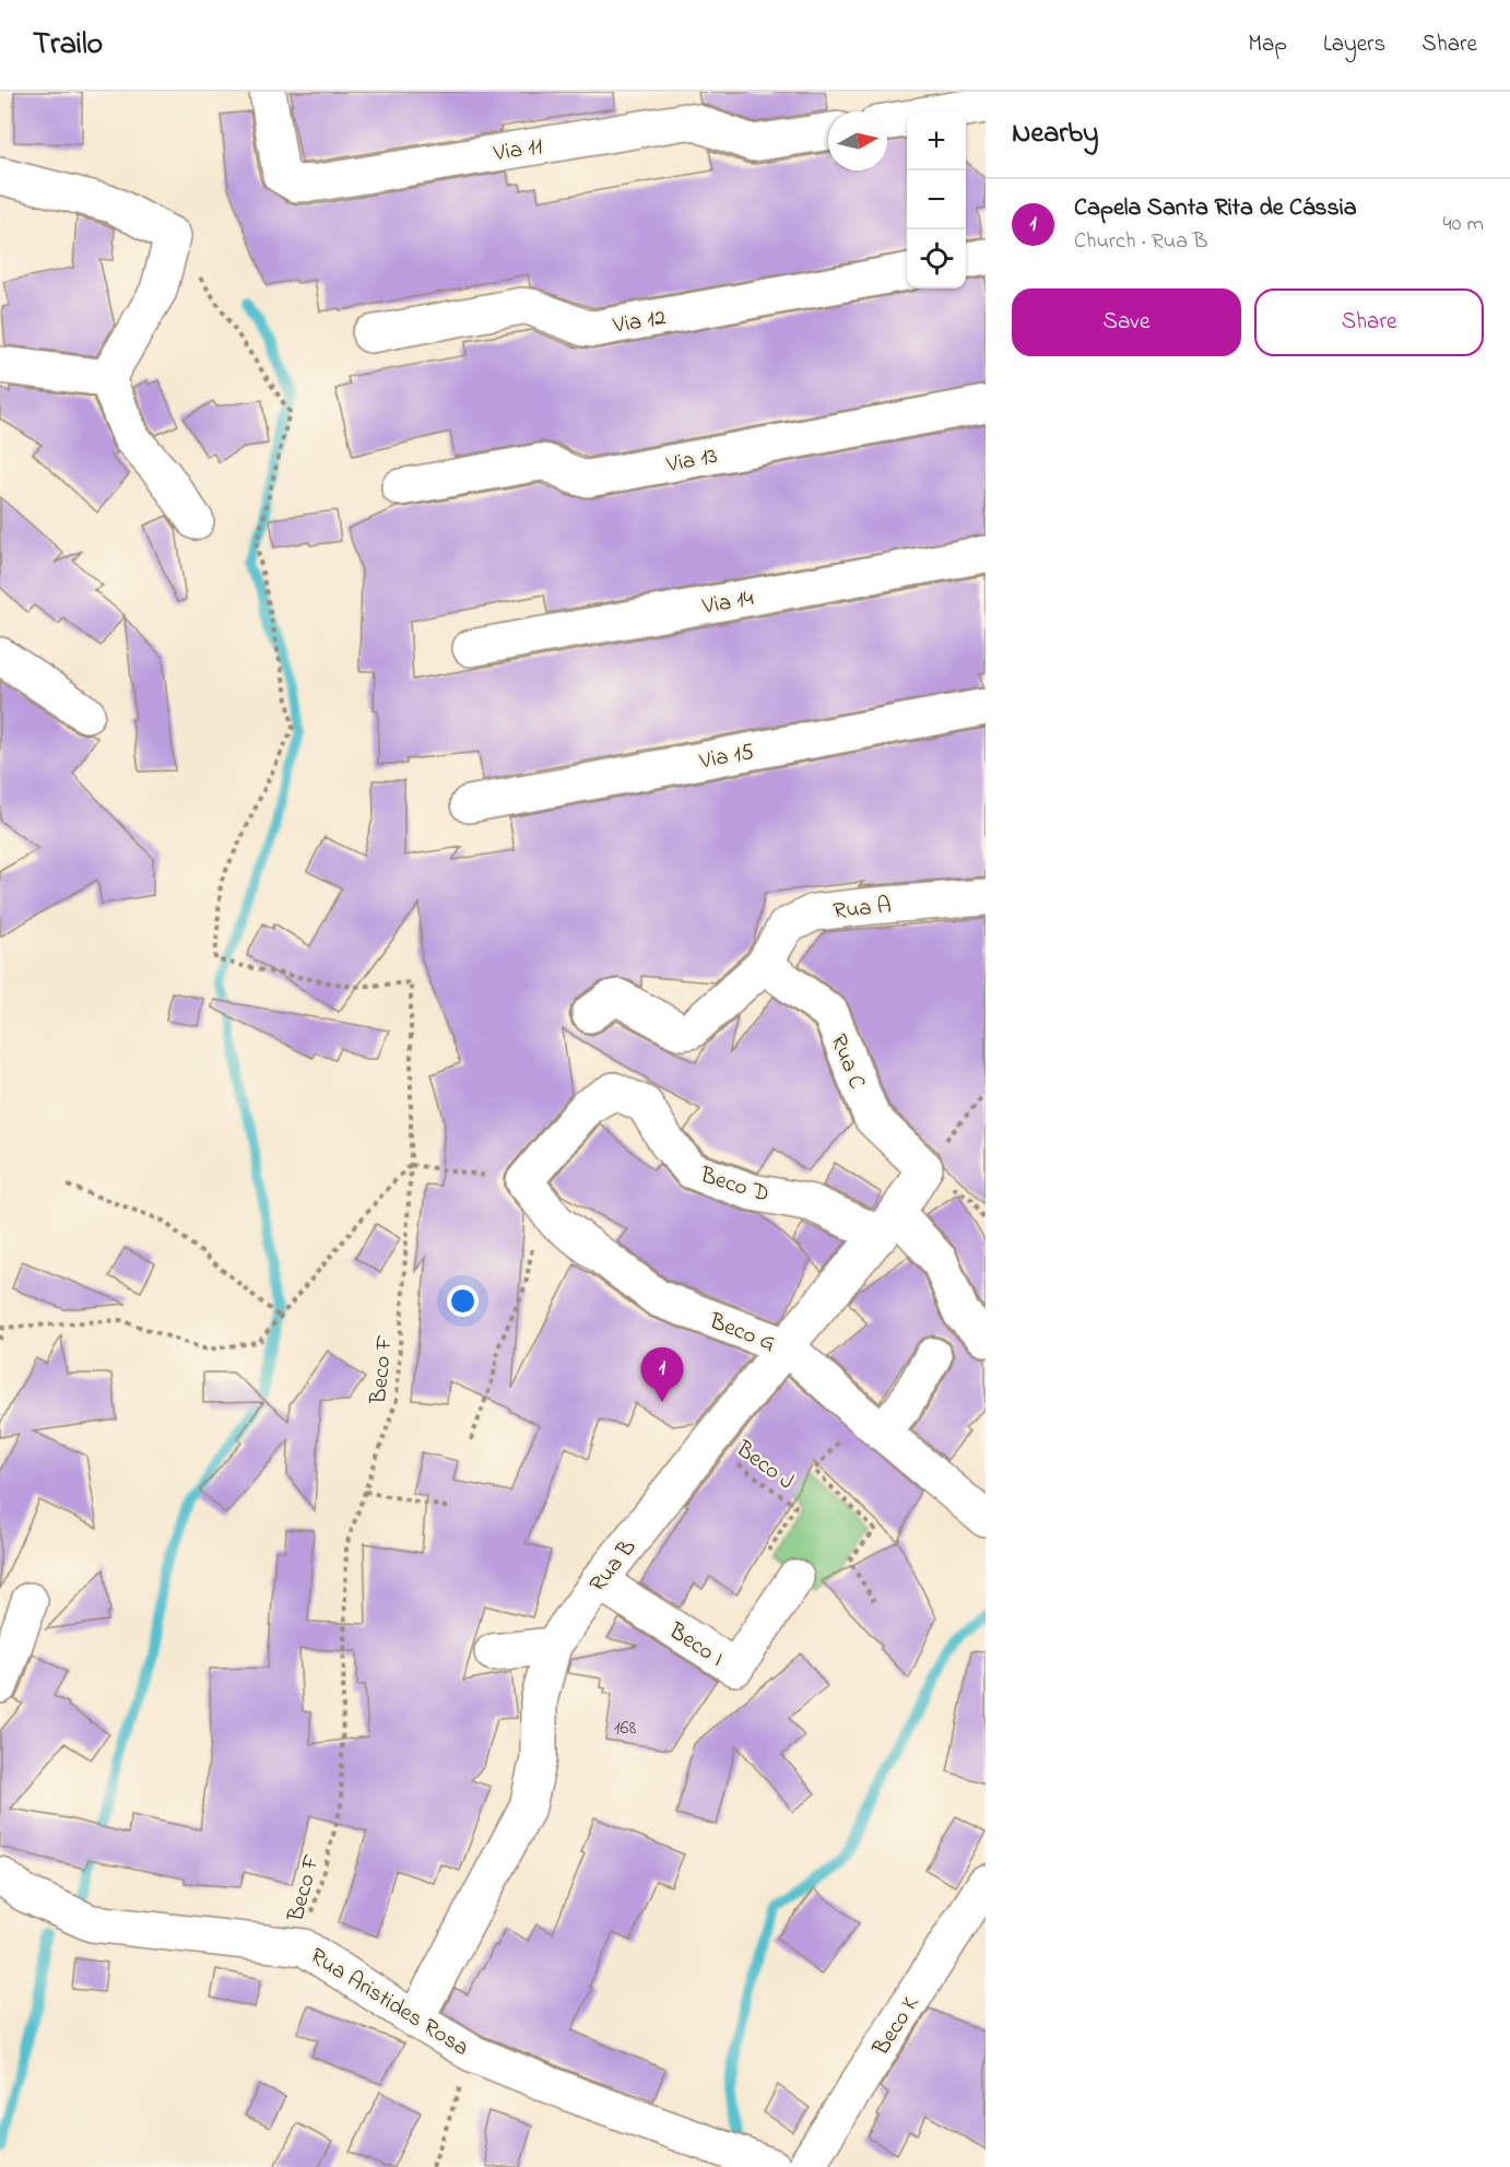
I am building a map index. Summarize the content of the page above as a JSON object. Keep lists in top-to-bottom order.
{
  "streets": {
    "street": [
      "Via 11",
      "Via 12",
      "Via 13",
      "Via 14",
      "Via 15",
      "Rua A",
      "Rua C",
      "Beco D",
      "Beco G",
      "Rua B",
      "Beco I",
      "Rua Aristides Rosa",
      "Beco K"
    ],
    "path": ["Beco F", "Beco J"]
  },
  "crossings": [
    ["Rua A", "Rua C"],
    ["Rua C", "Rua B"],
    ["Beco D", "Beco G"],
    ["Beco D", "Rua B"],
    ["Beco G", "Rua B"],
    ["Beco F", "Rua Aristides Rosa"],
    ["Beco J", "Rua B"],
    ["Beco J", "Beco I"],
    ["Rua B", "Beco I"],
    ["Rua B", "Rua Aristides Rosa"]
  ],
  "house_numbers": ["168"],
  "north": "right",
  "page": {
    "header": "Trailo",
    "nav": ["Map", "Layers", "Share"],
    "heading": "Nearby",
    "map_buttons": ["+", "−"],
    "list": [
      {
        "mark": "1",
        "name": "Capela Santa Rita de Cássia",
        "note": "Church · Rua B",
        "value": "40 m"
      }
    ],
    "buttons": ["Save", "Share"],
    "pins": "1"
  }
}
